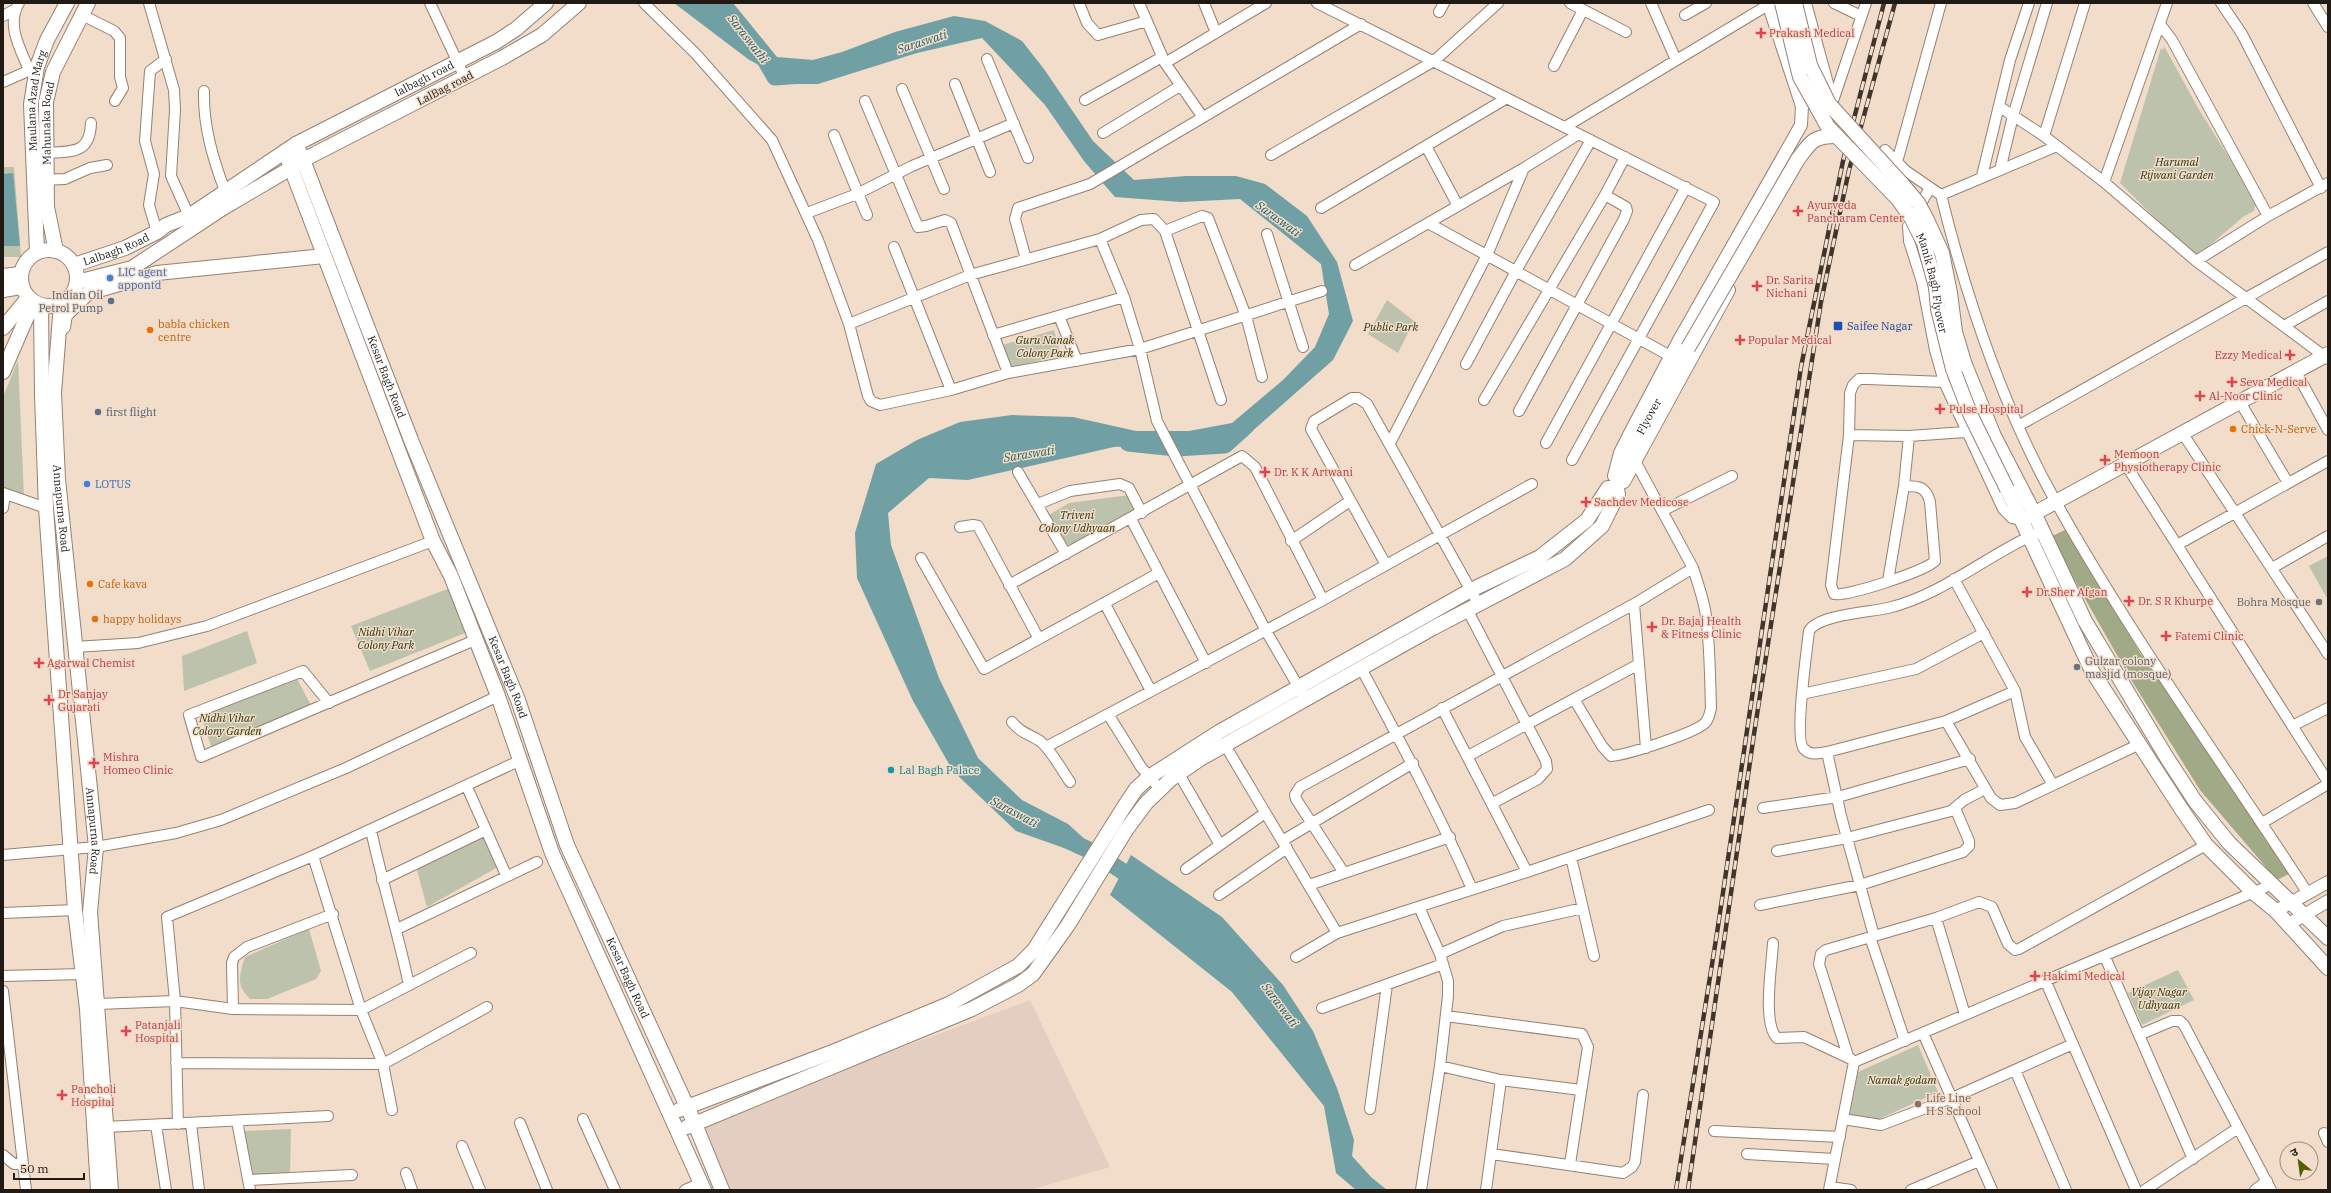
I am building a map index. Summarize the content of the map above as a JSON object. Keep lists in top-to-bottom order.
{
  "streets": {
    "main road": [
      "lalbagh road",
      "LalBag road",
      "Maulana Azad Marg",
      "Mahunaka Road",
      "Lalbagh Road",
      "Manik Bagh Flyover",
      "Kesar Bagh Road",
      "Flyover",
      "Annapurna Road"
    ]
  },
  "crossings": [
    ["lalbagh road", "Lalbagh Road"],
    ["LalBag road", "Kesar Bagh Road"],
    ["Maulana Azad Marg", "Mahunaka Road"],
    ["Maulana Azad Marg", "Lalbagh Road"],
    ["Maulana Azad Marg", "Annapurna Road"],
    ["Mahunaka Road", "Lalbagh Road"],
    ["Mahunaka Road", "Annapurna Road"],
    ["Lalbagh Road", "Annapurna Road"],
    ["Manik Bagh Flyover", "Flyover"]
  ],
  "water": ["Saraswathi", "Saraswati"],
  "parks": [
    "Harumal Rijwani Garden",
    "Public Park",
    "Guru Nanak Colony Park",
    "Triveni Colony Udhyaan",
    "Nidhi Vihar Colony Park",
    "Nidhi Vihar Colony Garden",
    "Vijay Nagar Udhyaan",
    "Namak godam"
  ],
  "places": {
    "health": [
      "Prakash Medical",
      "Ayurveda Pancharam Center",
      "Dr. Sarita Nichani",
      "Popular Medical",
      "Ezzy Medical",
      "Seva Medical",
      "Al-Noor Clinic",
      "Pulse Hospital",
      "Memoon Physiotherapy Clinic",
      "Dr. K K Artwani",
      "Sachdev Medicose",
      "Dr.Sher Afgan",
      "Dr. S R Khurpe",
      "Dr. Bajaj Health & Fitness Clinic",
      "Fatemi Clinic",
      "Agarwal Chemist",
      "Dr Sanjay Gujarati",
      "Mishra Homeo Clinic",
      "Hakimi Medical",
      "Patanjali Hospital",
      "Pancholi Hospital"
    ],
    "other": [
      "LIC agent appontd",
      "Indian Oil Petrol Pump",
      "babla chicken centre",
      "first flight",
      "Chick-N-Serve",
      "LOTUS",
      "Cafe kava",
      "Bohra Mosque",
      "happy holidays",
      "Gulzar colony masjid (mosque)",
      "Lal Bagh Palace",
      "Life Line H S School"
    ],
    "transit": ["Saifee Nagar"]
  },
  "scale_bar": "50 m",
  "north": "top left"
}
